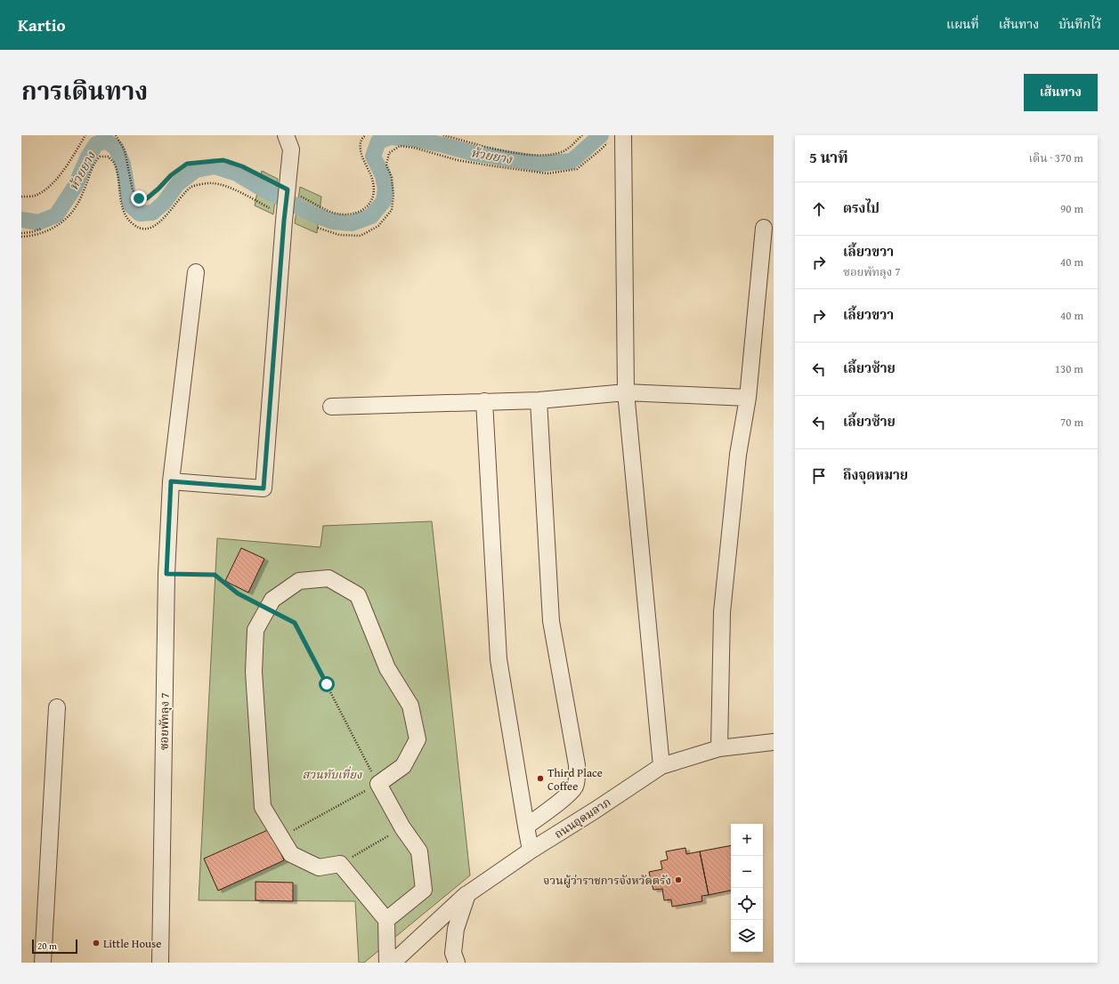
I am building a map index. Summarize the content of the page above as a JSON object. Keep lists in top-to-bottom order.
{
  "streets": {
    "street": ["ซอยพัทลุง 7", "ถนนอุดมลาภ"]
  },
  "water": ["ห้วยยาง"],
  "parks": ["สวนทับเที่ยง"],
  "places": ["Third Place Coffee", "จวนผู้ว่าราชการจังหวัดตรัง", "Little House"],
  "scale_bar": "20 m",
  "page": {
    "header": "Kartio",
    "nav": ["แผนที่", "เส้นทาง", "บันทึกไว้"],
    "title": "การเดินทาง",
    "buttons": "เส้นทาง",
    "heading": ["5 นาที", "เดิน · 370 m"],
    "list": [
      ["ตรงไป", "90 m"],
      ["เลี้ยวขวา", "ซอยพัทลุง 7", "40 m"],
      ["เลี้ยวขวา", "40 m"],
      ["เลี้ยวซ้าย", "130 m"],
      ["เลี้ยวซ้าย", "70 m"],
      "ถึงจุดหมาย"
    ],
    "map_buttons": ["+", "−"],
    "scale": "20 m"
  }
}
